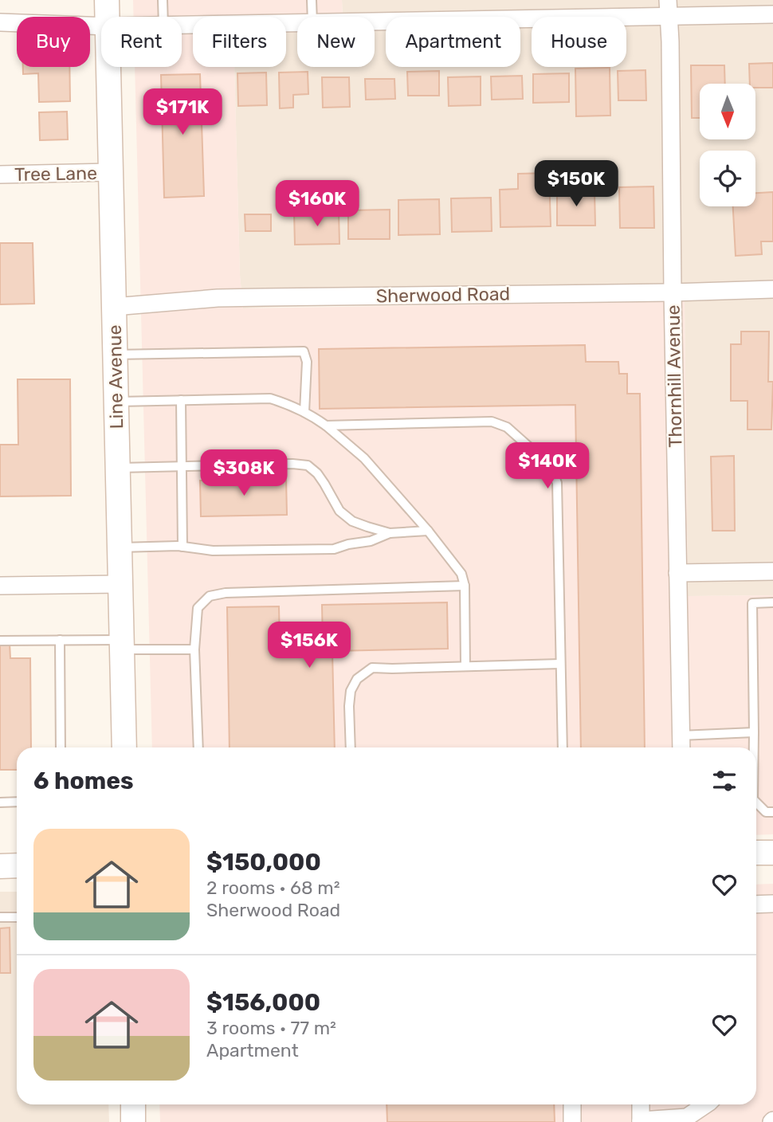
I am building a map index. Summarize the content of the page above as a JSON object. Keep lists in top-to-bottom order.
{
  "streets": {
    "main road": ["Line Avenue"],
    "street": ["Tree Lane", "Sherwood Road", "Thornhill Avenue"]
  },
  "crossings": [
    ["Tree Lane", "Line Avenue"],
    ["Sherwood Road", "Thornhill Avenue"],
    ["Sherwood Road", "Line Avenue"]
  ],
  "north": "bottom",
  "page": {
    "chip": [
      "Buy",
      "Rent",
      "Filters",
      "New",
      "Apartment",
      "House"
    ],
    "price": [
      "$171K",
      "$150K",
      "$160K",
      "$140K",
      "$308K",
      "$156K"
    ],
    "heading": "6 homes",
    "list": [
      {
        "name": "$150,000",
        "note": "2 rooms · 68 m² · Sherwood Road"
      },
      {
        "name": "$156,000",
        "note": "3 rooms · 77 m² · Apartment"
      }
    ]
  }
}
